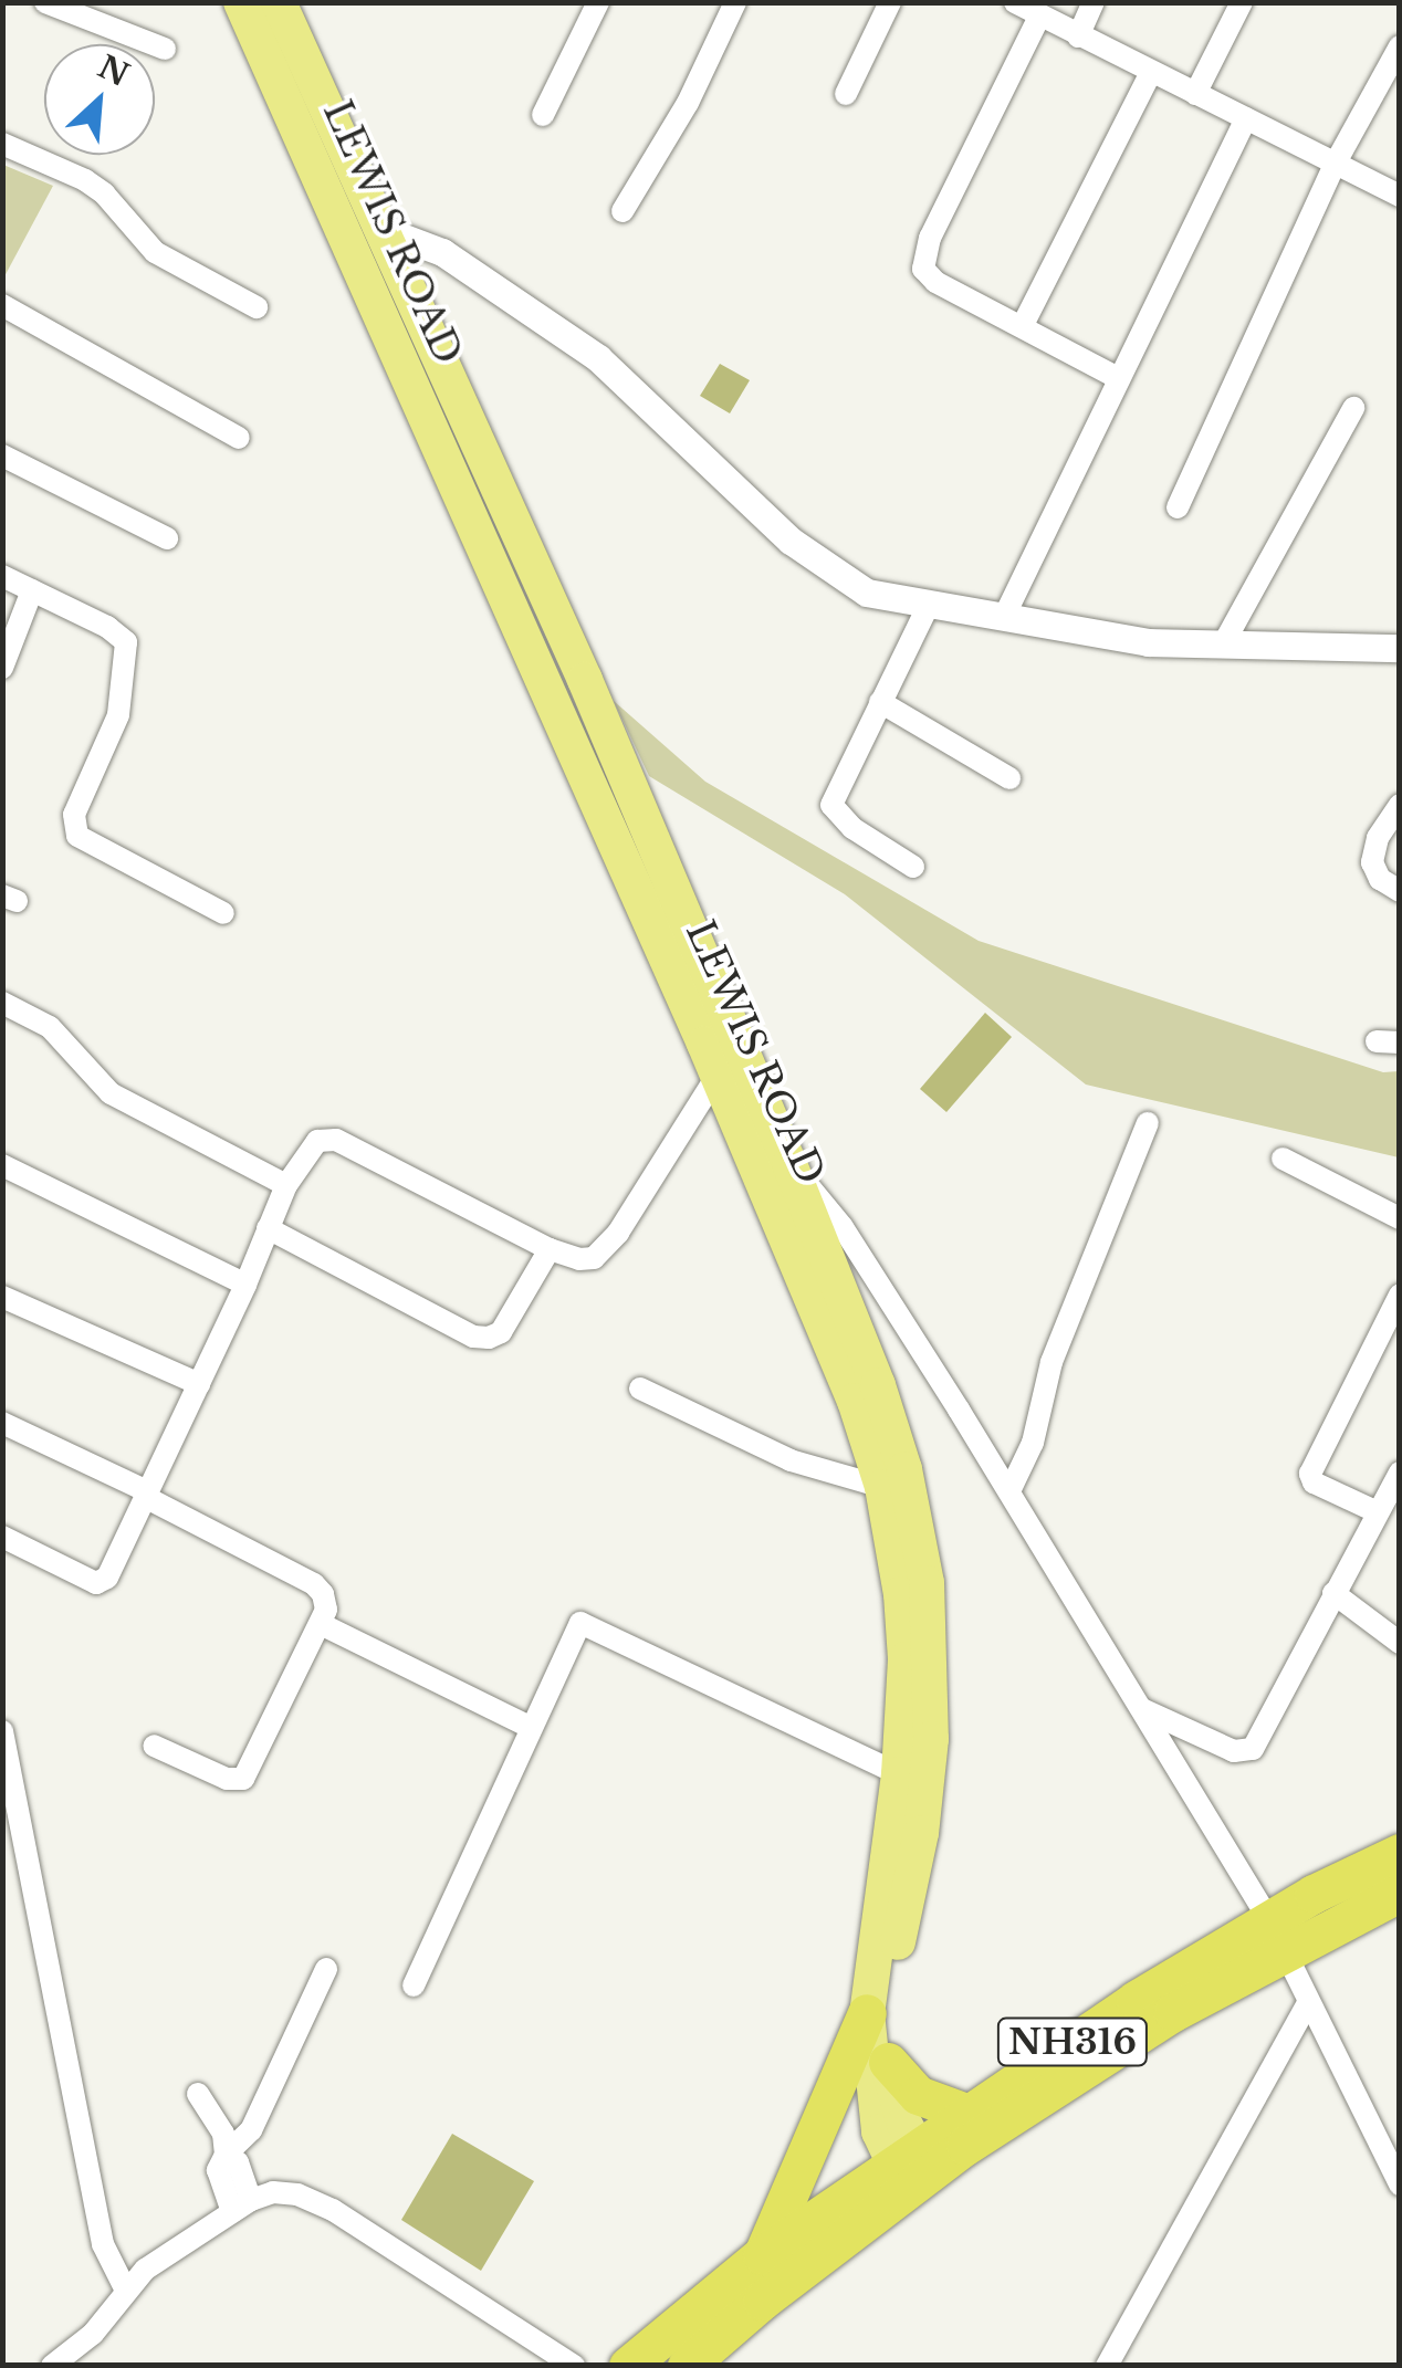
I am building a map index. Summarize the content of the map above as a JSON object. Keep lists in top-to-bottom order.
{
  "streets": {
    "highway": ["NH316"],
    "main road": ["LEWIS ROAD"]
  },
  "crossings": [
    ["LEWIS ROAD", "NH316"]
  ],
  "north": "top right"
}
